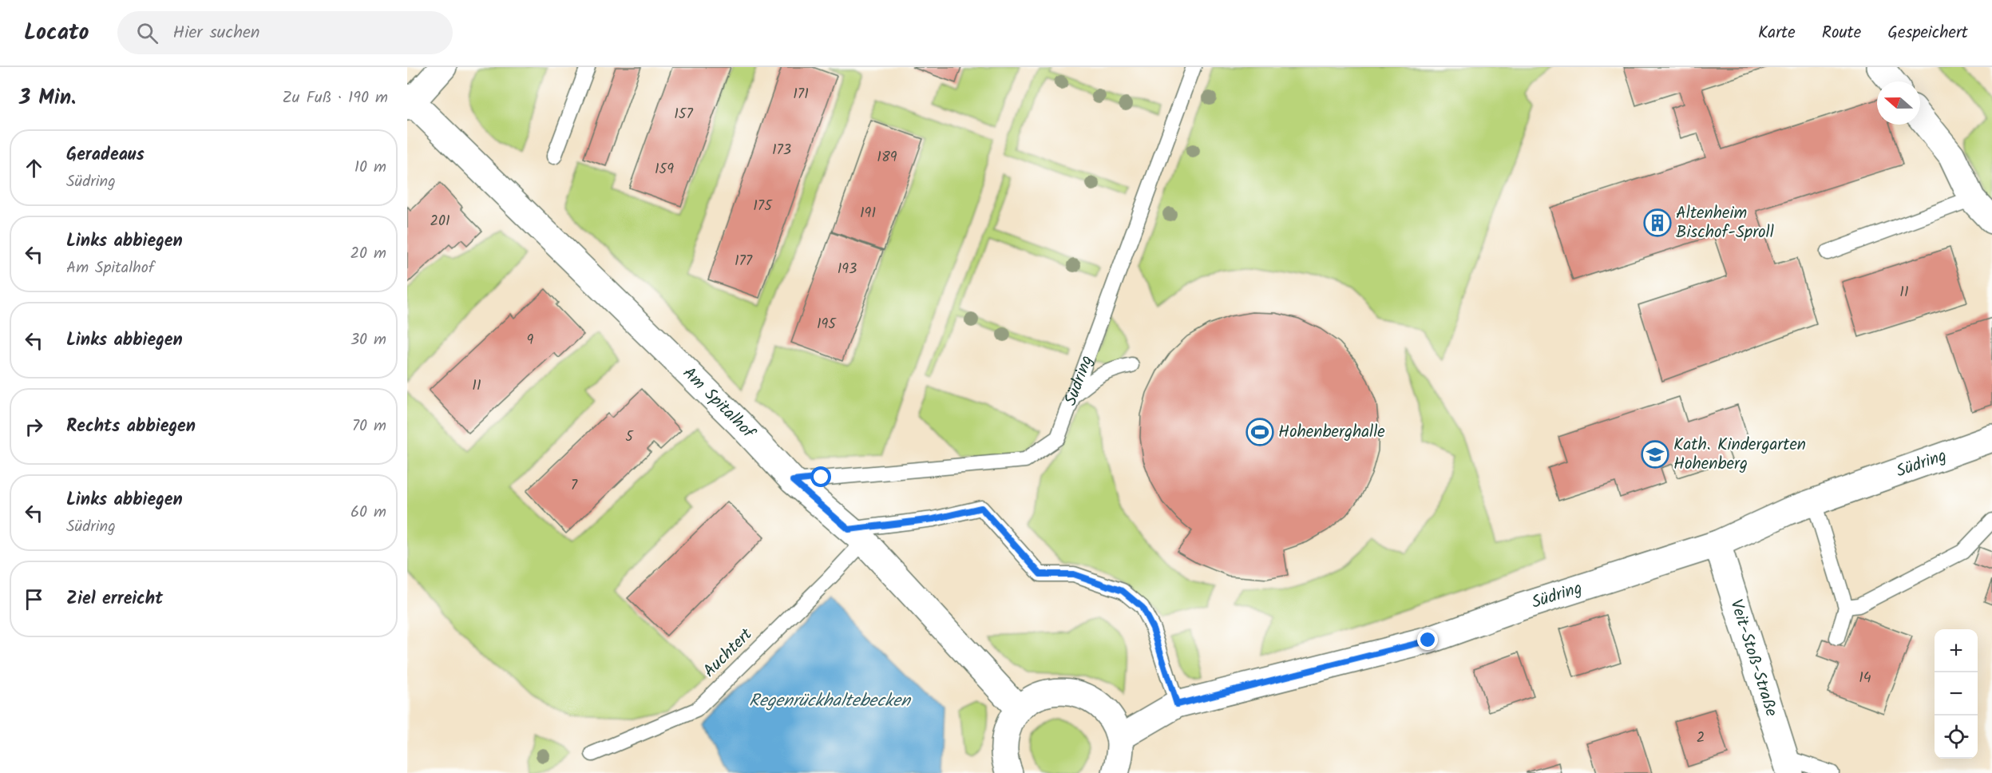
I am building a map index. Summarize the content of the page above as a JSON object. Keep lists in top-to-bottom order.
{
  "streets": {
    "street": ["Südring", "Am Spitalhof", "Veit-Stoß-Straße"],
    "lane": ["Auchtert"]
  },
  "crossings": [
    ["Südring", "Am Spitalhof"],
    ["Südring", "Veit-Stoß-Straße"],
    ["Am Spitalhof", "Auchtert"]
  ],
  "water": ["Regenrückhaltebecken"],
  "places": {
    "building": ["Altenheim Bischof-Sproll"],
    "sports": ["Hohenberghalle"],
    "school or university": ["Kath. Kindergarten Hohenberg"]
  },
  "house_numbers": [
    "171",
    "157",
    "173",
    "189",
    "159",
    "175",
    "191",
    "201",
    "177",
    "193",
    "11",
    "195",
    "9",
    "11",
    "5",
    "7",
    "14",
    "2"
  ],
  "north": "left",
  "page": {
    "header": "Locato",
    "search": "Hier suchen",
    "nav": ["Karte", "Route", "Gespeichert"],
    "heading": ["3 Min.", "Zu Fuß · 190 m"],
    "list": [
      ["Geradeaus", "Südring", "10 m"],
      ["Links abbiegen", "Am Spitalhof", "20 m"],
      ["Links abbiegen", "30 m"],
      ["Rechts abbiegen", "70 m"],
      ["Links abbiegen", "Südring", "60 m"],
      "Ziel erreicht"
    ],
    "map_buttons": ["+", "−"]
  }
}
